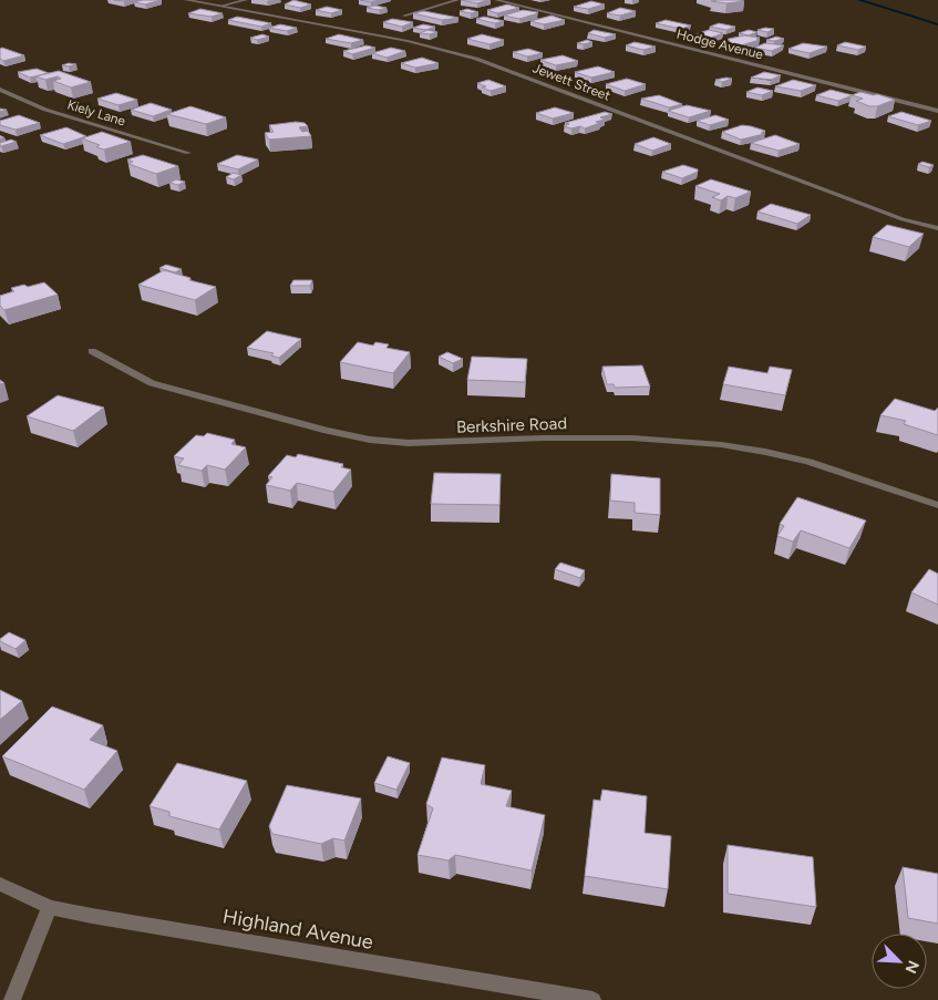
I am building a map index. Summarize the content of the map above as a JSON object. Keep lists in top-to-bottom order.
{
  "streets": {
    "street": [
      "Hodge Avenue",
      "Jewett Street",
      "Kiely Lane",
      "Berkshire Road",
      "Highland Avenue"
    ]
  },
  "north": "bottom right"
}
